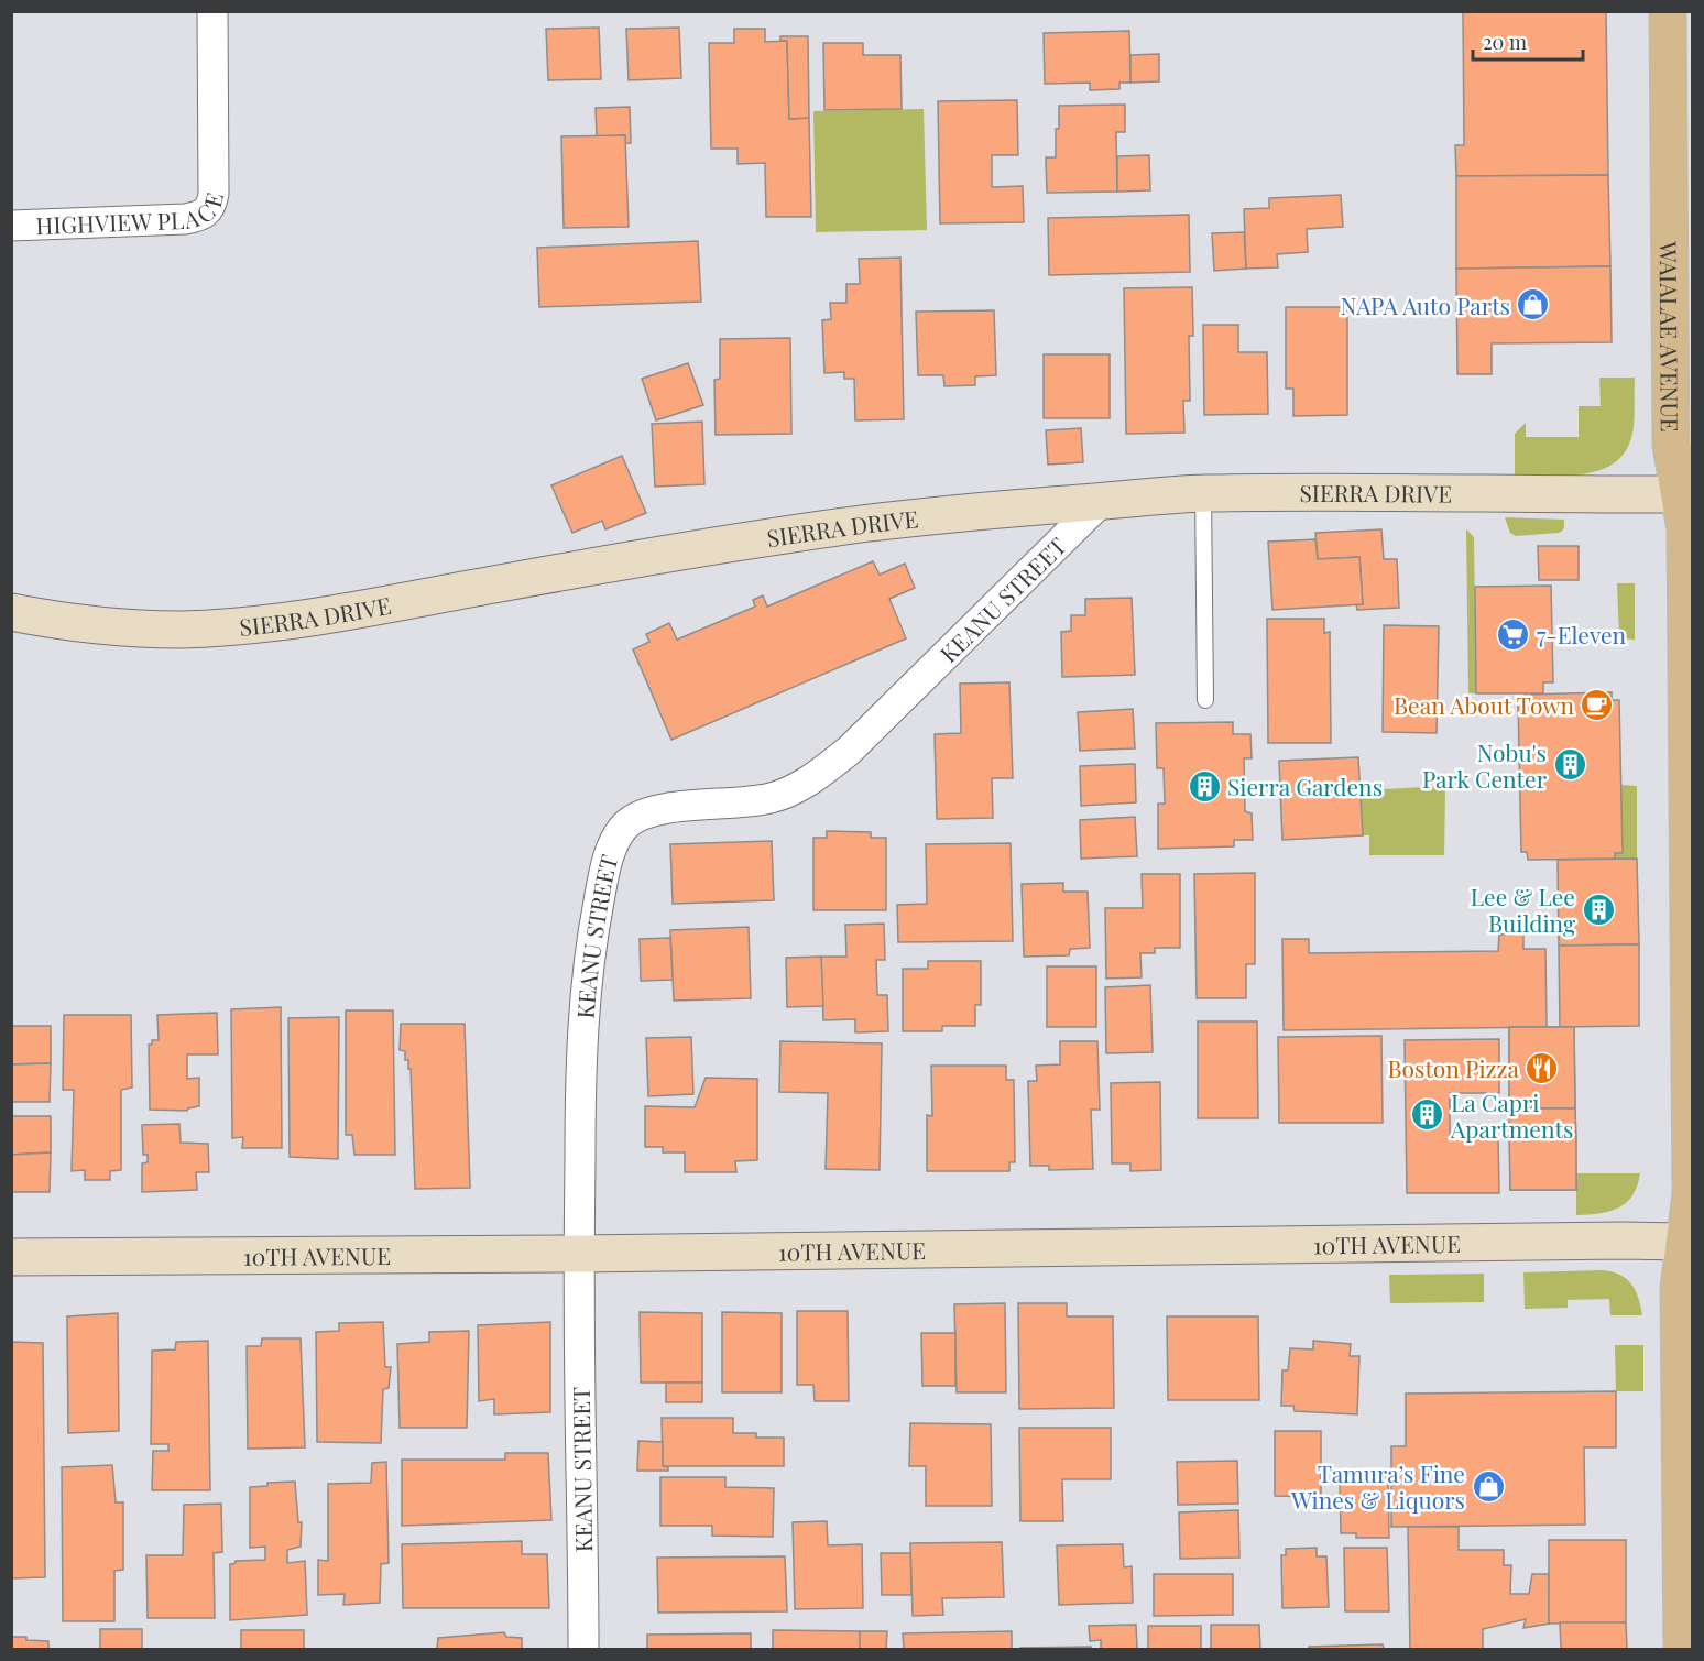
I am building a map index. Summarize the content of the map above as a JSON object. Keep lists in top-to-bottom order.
{
  "streets": {
    "main road": ["WAIALAE AVENUE"],
    "street": [
      "HIGHVIEW PLACE",
      "SIERRA DRIVE",
      "KEANU STREET",
      "10TH AVENUE"
    ]
  },
  "crossings": [
    ["WAIALAE AVENUE", "SIERRA DRIVE"],
    ["WAIALAE AVENUE", "10TH AVENUE"],
    ["SIERRA DRIVE", "KEANU STREET"],
    ["KEANU STREET", "10TH AVENUE"]
  ],
  "places": {
    "shop": ["NAPA Auto Parts", "Tamura’s Fine Wines & Liquors"],
    "supermarket": ["7-Eleven"],
    "cafe": ["Bean About Town"],
    "building": [
      "Nobu's Park Center",
      "Sierra Gardens",
      "Lee & Lee Building",
      "La Capri Apartments"
    ],
    "restaurant": ["Boston Pizza"]
  },
  "scale_bar": "20 m"
}
